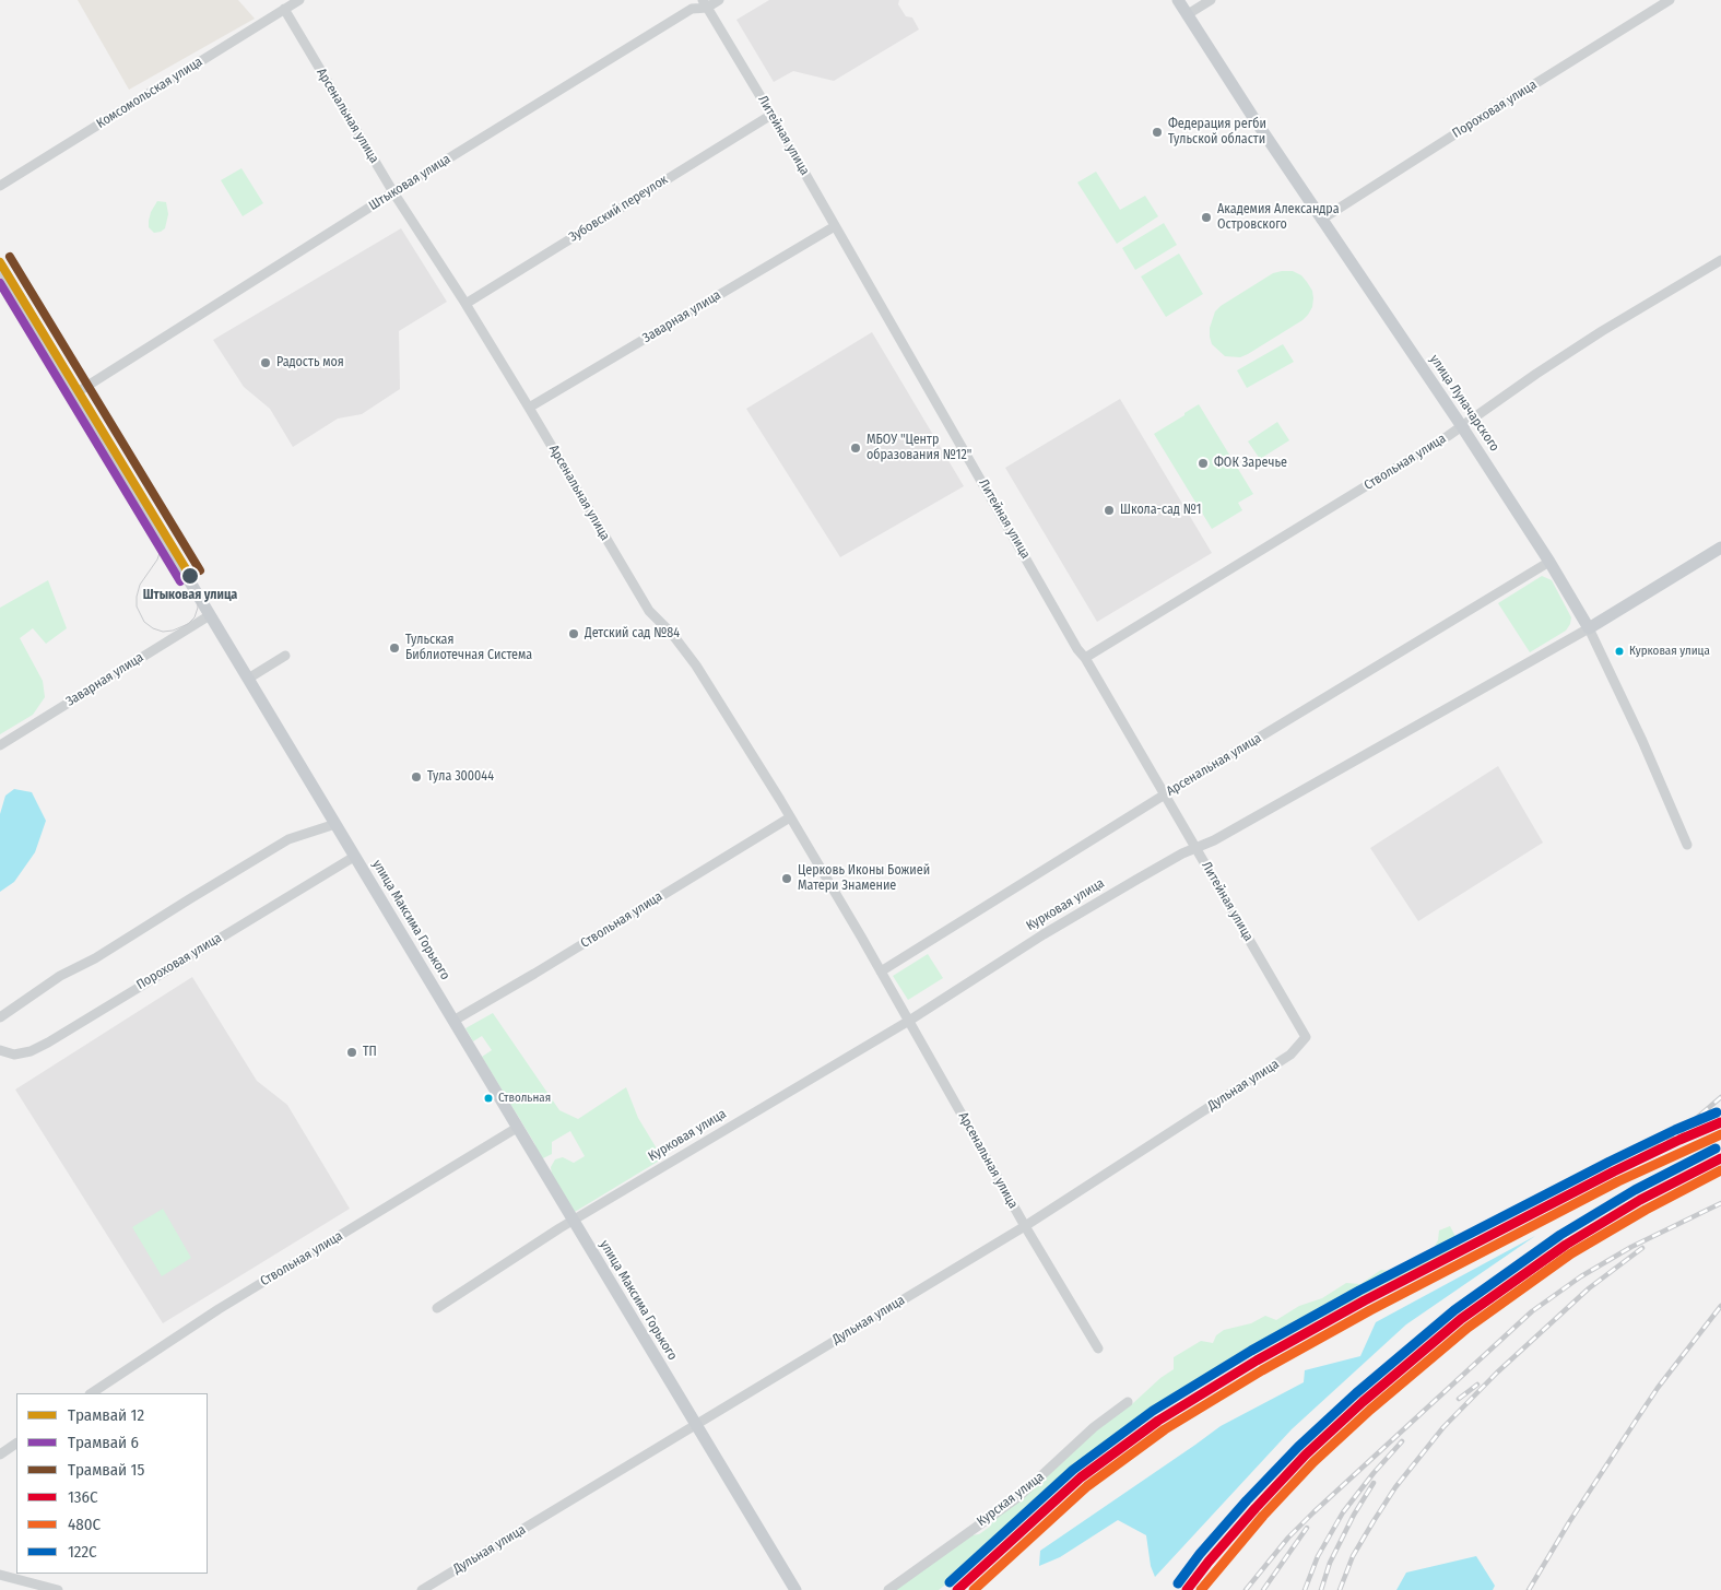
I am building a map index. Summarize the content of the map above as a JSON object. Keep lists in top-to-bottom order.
{
  "streets": {
    "main road": ["улица Луначарского", "Курковая улица", "улица Максима Горького"],
    "street": [
      "Комсомольская улица",
      "Пороховая улица",
      "Арсенальная улица",
      "Литейная улица",
      "Штыковая улица",
      "Зубовский переулок",
      "Заварная улица",
      "Ствольная улица",
      "Дульная улица",
      "Курская улица"
    ]
  },
  "crossings": [
    ["Комсомольская улица", "Арсенальная улица"],
    ["Пороховая улица", "улица Луначарского"],
    ["Пороховая улица", "улица Максима Горького"],
    ["Арсенальная улица", "Литейная улица"],
    ["Арсенальная улица", "Штыковая улица"],
    ["Арсенальная улица", "Зубовский переулок"],
    ["Арсенальная улица", "Заварная улица"],
    ["Арсенальная улица", "улица Луначарского"],
    ["Арсенальная улица", "Ствольная улица"],
    ["Арсенальная улица", "Курковая улица"],
    ["Арсенальная улица", "Дульная улица"],
    ["Литейная улица", "Штыковая улица"],
    ["Литейная улица", "Зубовский переулок"],
    ["Литейная улица", "Заварная улица"],
    ["Литейная улица", "Ствольная улица"],
    ["Литейная улица", "Курковая улица"],
    ["Литейная улица", "Дульная улица"],
    ["Штыковая улица", "улица Максима Горького"],
    ["Заварная улица", "улица Максима Горького"],
    ["улица Луначарского", "Ствольная улица"],
    ["улица Луначарского", "Курковая улица"],
    ["Ствольная улица", "улица Максима Горького"],
    ["Курковая улица", "улица Максима Горького"],
    ["улица Максима Горького", "Дульная улица"]
  ],
  "places": [
    "Федерация регби Тульской области",
    "Академия Александра Островского",
    "Радость моя",
    "МБОУ \"Центр образования №12\"",
    "ФОК Заречье",
    "Школа-сад №1",
    "Штыковая улица",
    "Детский сад №84",
    "Тульская Библиотечная Система",
    "Курковая улица",
    "Тула 300044",
    "Церковь Иконы Божией Матери Знамение",
    "ТП",
    "Ствольная"
  ],
  "lines": [
    "tram line 15",
    "tram line 12",
    "tram line 6",
    "transit line 122С",
    "transit line 136С",
    "transit line 480С"
  ],
  "legend": [
    "Трамвай 12",
    "Трамвай 6",
    "Трамвай 15",
    "136С",
    "480С",
    "122С"
  ]
}
